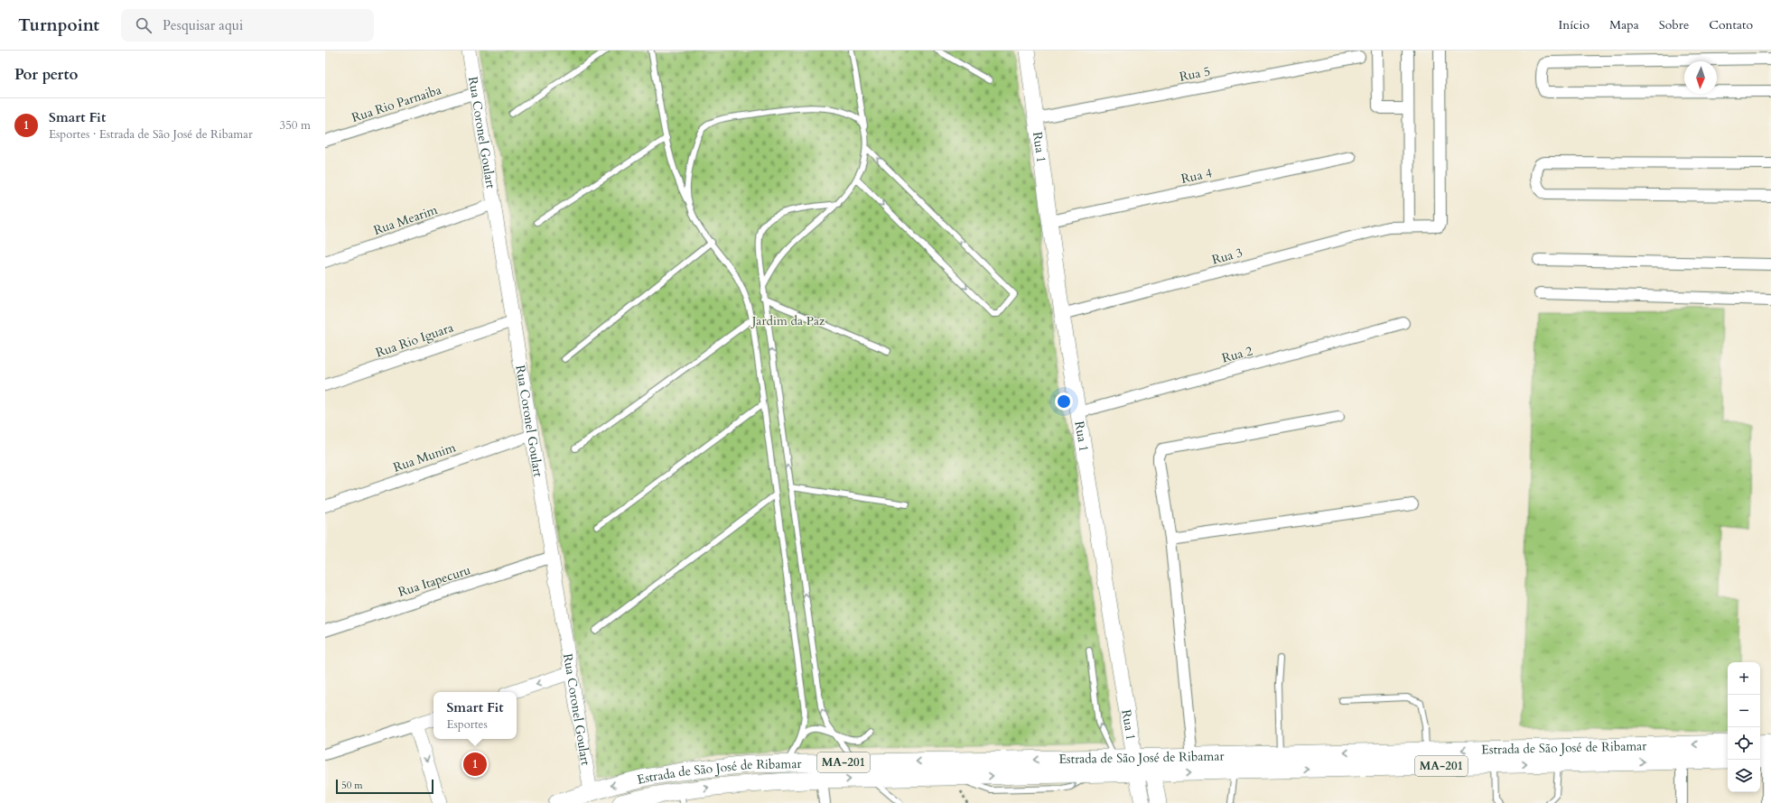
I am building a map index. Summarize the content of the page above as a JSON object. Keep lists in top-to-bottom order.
{
  "streets": {
    "main road": ["Rua 1", "Estrada de São José de Ribamar", "MA-201"],
    "street": [
      "Rua 5",
      "Rua Rio Parnaiba",
      "Rua Coronel Goulart",
      "Rua 4",
      "Rua Mearim",
      "Rua 3",
      "Rua Rio Iguara",
      "Rua 2",
      "Rua Munim",
      "Rua Itapecuru"
    ]
  },
  "crossings": [
    ["Rua 5", "Rua 1"],
    ["Rua Rio Parnaiba", "Rua Coronel Goulart"],
    ["Rua Coronel Goulart", "Rua Mearim"],
    ["Rua Coronel Goulart", "Rua Rio Iguara"],
    ["Rua Coronel Goulart", "Rua Munim"],
    ["Rua Coronel Goulart", "Rua Itapecuru"],
    ["Rua Coronel Goulart", "Estrada de São José de Ribamar"],
    ["Rua 1", "Rua 4"],
    ["Rua 1", "Rua 3"],
    ["Rua 1", "Rua 2"],
    ["Rua 1", "Estrada de São José de Ribamar"]
  ],
  "parks": ["Jardim da Paz"],
  "scale_bar": "50 m",
  "north": "bottom",
  "page": {
    "header": "Turnpoint",
    "search": "Pesquisar aqui",
    "nav": [
      "Início",
      "Mapa",
      "Sobre",
      "Contato"
    ],
    "heading": "Por perto",
    "list": [
      {
        "mark": "1",
        "name": "Smart Fit",
        "note": "Esportes · Estrada de São José de Ribamar",
        "value": "350 m"
      }
    ],
    "map_buttons": ["+", "−"],
    "popup": ["Smart Fit", "Esportes"],
    "pins": "1",
    "scale": "50 m"
  }
}
